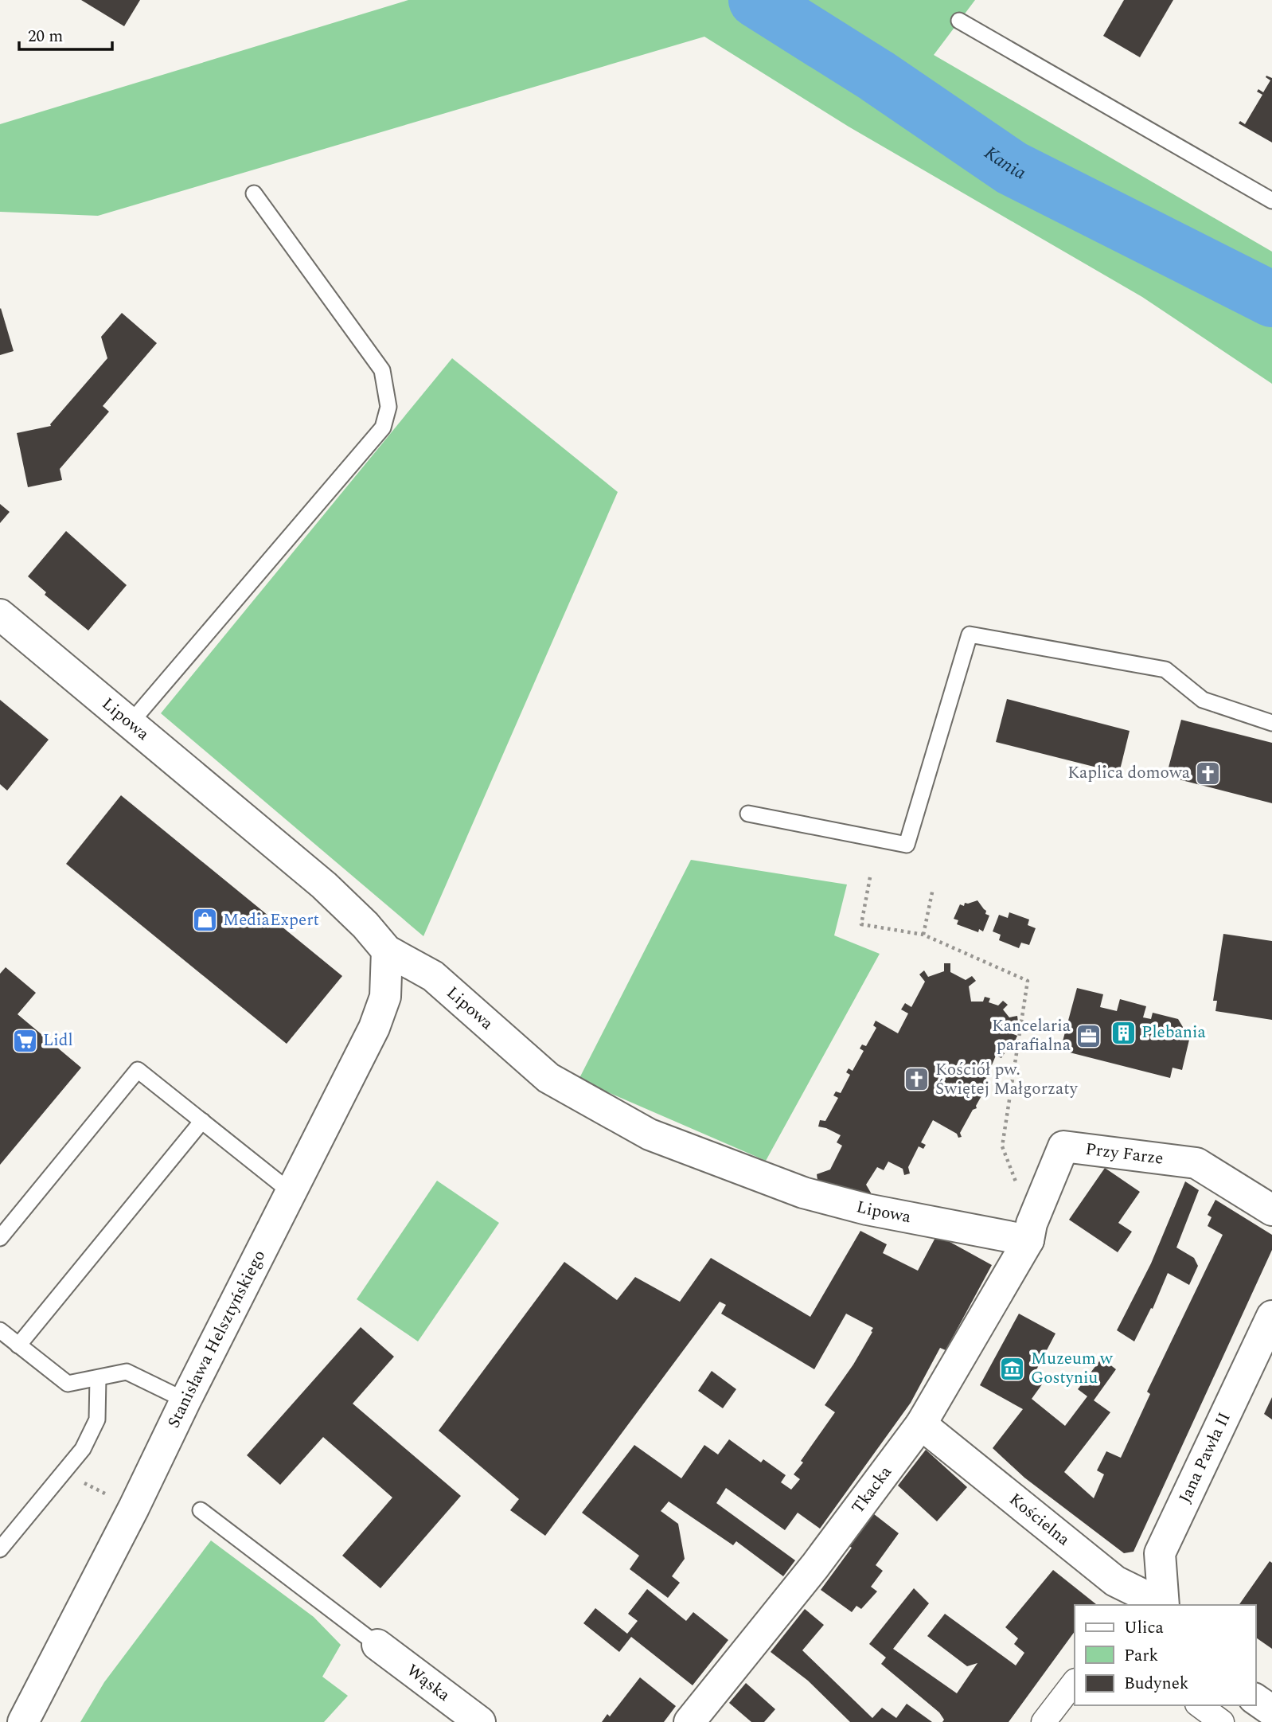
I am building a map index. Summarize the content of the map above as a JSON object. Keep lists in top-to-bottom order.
{
  "streets": {
    "street": [
      "Lipowa",
      "Przy Farze",
      "Stanisława Helsztyńskiego",
      "Jana Pawła II",
      "Tkacka",
      "Kościelna",
      "Wąska"
    ]
  },
  "crossings": [
    ["Lipowa", "Przy Farze"],
    ["Lipowa", "Stanisława Helsztyńskiego"],
    ["Lipowa", "Tkacka"],
    ["Przy Farze", "Tkacka"],
    ["Jana Pawła II", "Kościelna"],
    ["Tkacka", "Kościelna"]
  ],
  "water": ["Kania"],
  "places": {
    "church": ["Kaplica domowa", "Kościół pw. Świętej Małgorzaty"],
    "shop": ["MediaExpert"],
    "building": ["Plebania"],
    "office": ["Kancelaria parafialna"],
    "supermarket": ["Lidl"],
    "museum": ["Muzeum w Gostyniu"]
  },
  "legend": ["Ulica", "Park", "Budynek"],
  "scale_bar": "20 m"
}
